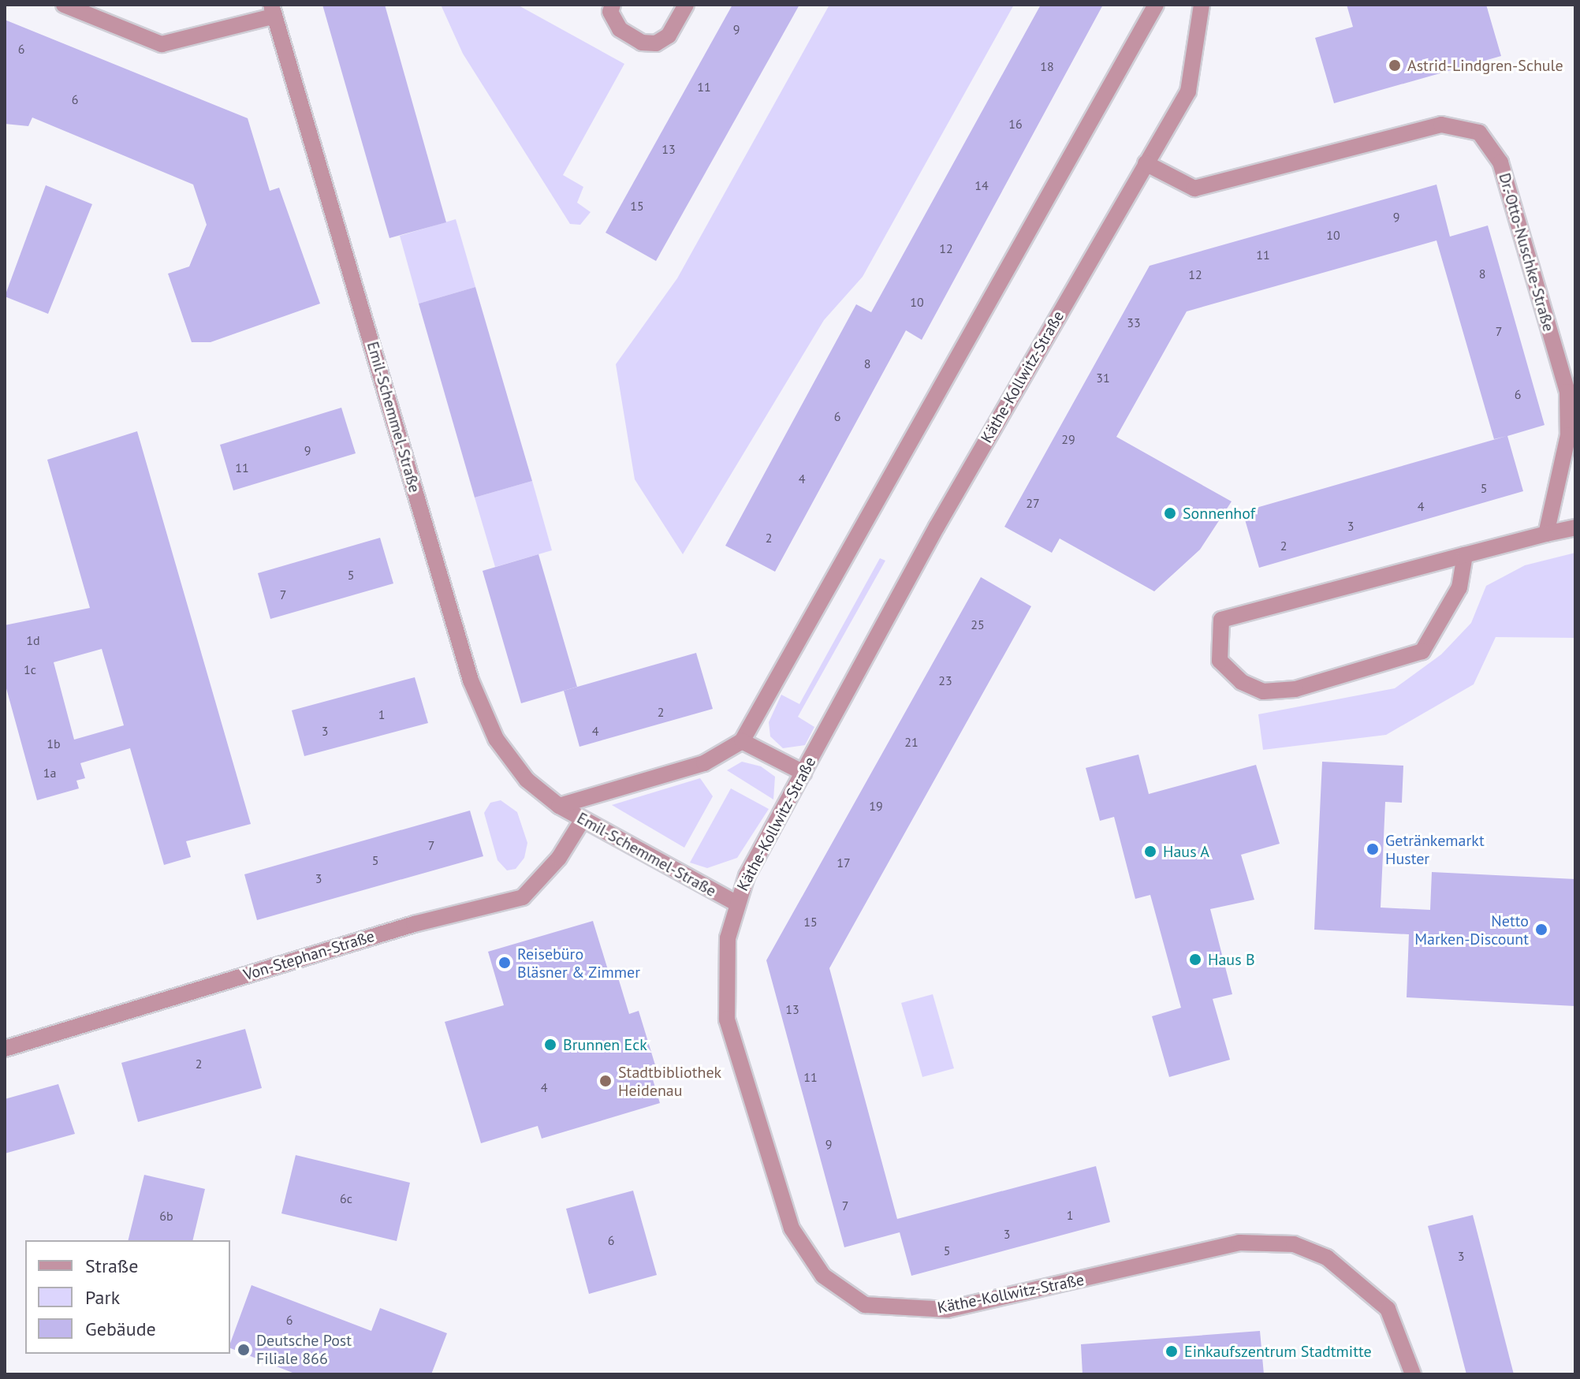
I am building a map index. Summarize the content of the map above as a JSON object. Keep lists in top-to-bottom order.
{
  "streets": {
    "street": [
      "Dr.-Otto-Nuschke-Straße",
      "Käthe-Kollwitz-Straße",
      "Emil-Schemmel-Straße",
      "Von-Stephan-Straße"
    ]
  },
  "crossings": [
    ["Dr.-Otto-Nuschke-Straße", "Käthe-Kollwitz-Straße"],
    ["Käthe-Kollwitz-Straße", "Emil-Schemmel-Straße"],
    ["Emil-Schemmel-Straße", "Von-Stephan-Straße"]
  ],
  "places": [
    "Astrid-Lindgren-Schule",
    "Sonnenhof",
    "Getränkemarkt Huster",
    "Haus A",
    "Netto Marken-Discount",
    "Haus B",
    "Reisebüro Bläsner & Zimmer",
    "Brunnen Eck",
    "Stadtbibliothek Heidenau",
    "Deutsche Post Filiale 866",
    "Einkaufszentrum Stadtmitte"
  ],
  "house_numbers": [
    "9",
    "6",
    "18",
    "11",
    "6",
    "16",
    "13",
    "14",
    "15",
    "9",
    "10",
    "12",
    "11",
    "8",
    "12",
    "10",
    "33",
    "7",
    "8",
    "31",
    "6",
    "6",
    "29",
    "9",
    "11",
    "4",
    "5",
    "27",
    "4",
    "3",
    "2",
    "2",
    "5",
    "7",
    "25",
    "1d",
    "1c",
    "23",
    "2",
    "1",
    "3",
    "4",
    "21",
    "1b",
    "1a",
    "19",
    "7",
    "5",
    "17",
    "3",
    "15",
    "13",
    "2",
    "11",
    "4",
    "9",
    "6c",
    "7",
    "1",
    "6b",
    "3",
    "6",
    "5",
    "3",
    "6"
  ],
  "legend": ["Straße", "Park", "Gebäude"]
}
